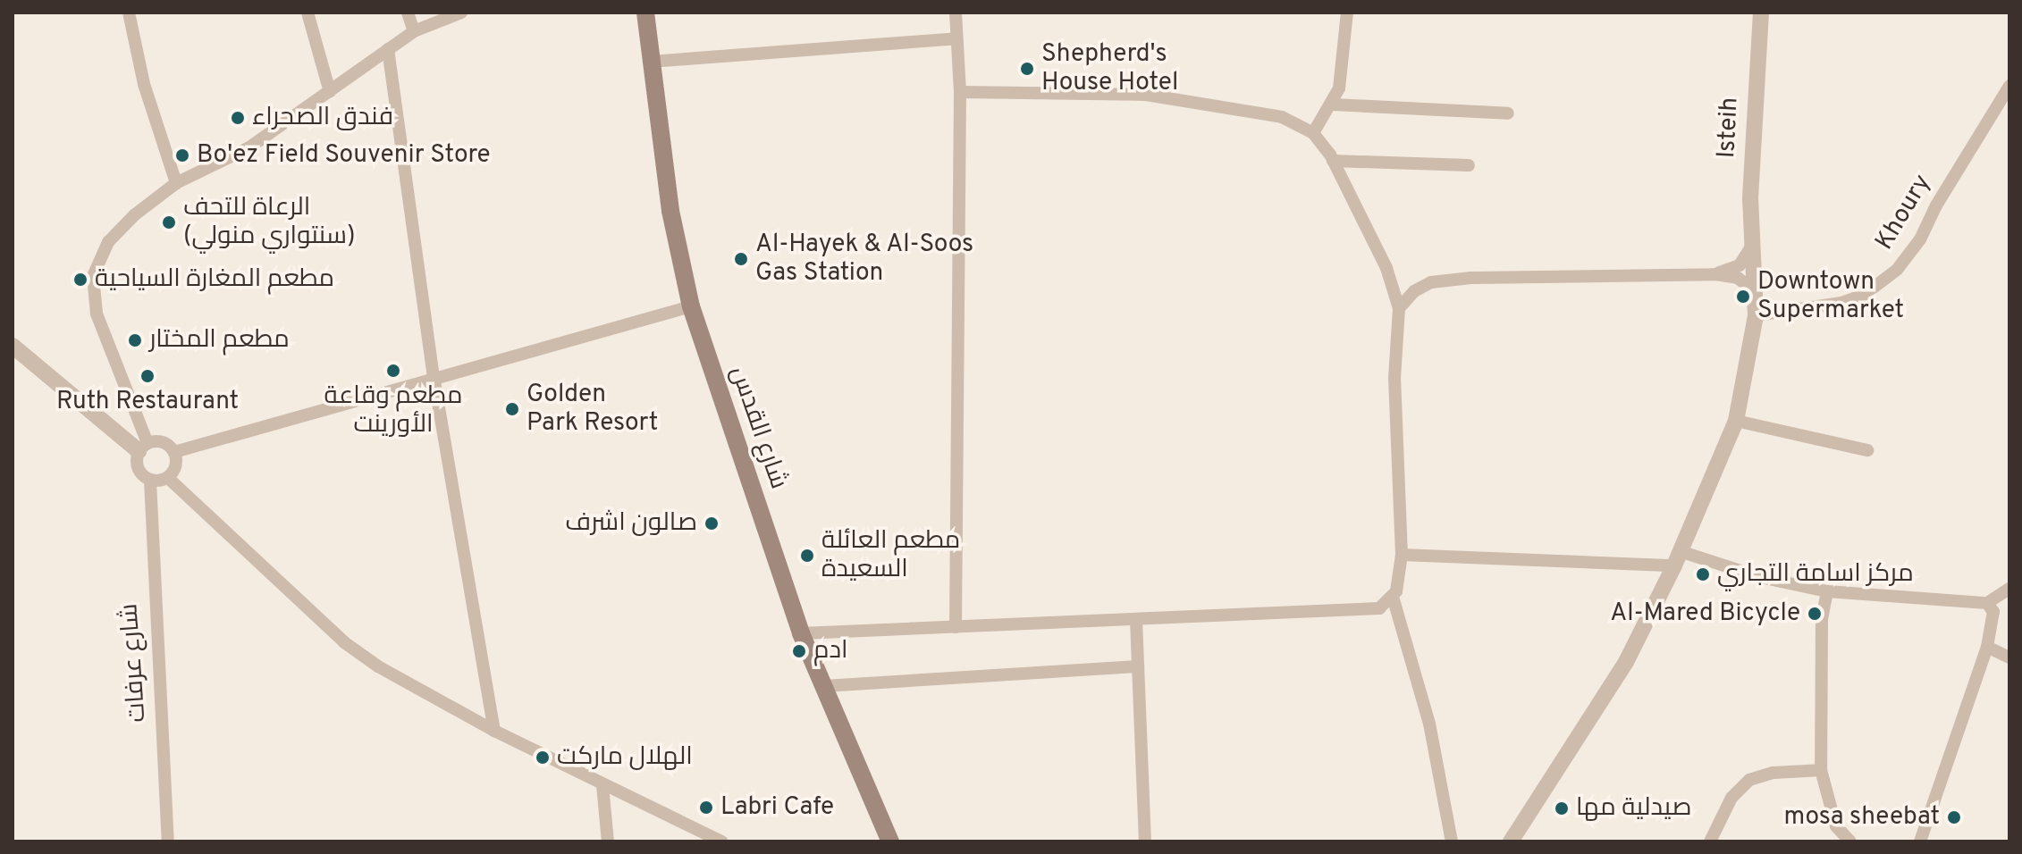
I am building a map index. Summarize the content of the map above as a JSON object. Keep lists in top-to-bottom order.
{
  "streets": {
    "main road": ["شارع القدس"],
    "street": ["Isteih", "Khoury", "شارع عرفات"]
  },
  "crossings": [
    ["Isteih", "Khoury"]
  ],
  "places": [
    "Shepherd's House Hotel",
    "فندق الصحراء",
    "Bo'ez Field Souvenir Store",
    "الرعاة للتحف (سنتواري منولي)",
    "Al-Hayek & Al-Soos Gas Station",
    "مطعم المغارة السياحية",
    "Downtown Supermarket",
    "مطعم المختار",
    "مطعم وقاعة الأورينت",
    "Ruth Restaurant",
    "Golden Park Resort",
    "صالون اشرف",
    "مطعم العائلة السعيدة",
    "مركز اسامة التجاري",
    "Al-Mared Bicycle",
    "ادم",
    "الهلال ماركت",
    "Labri Cafe",
    "صيدلية مها",
    "mosa sheebat"
  ]
}
